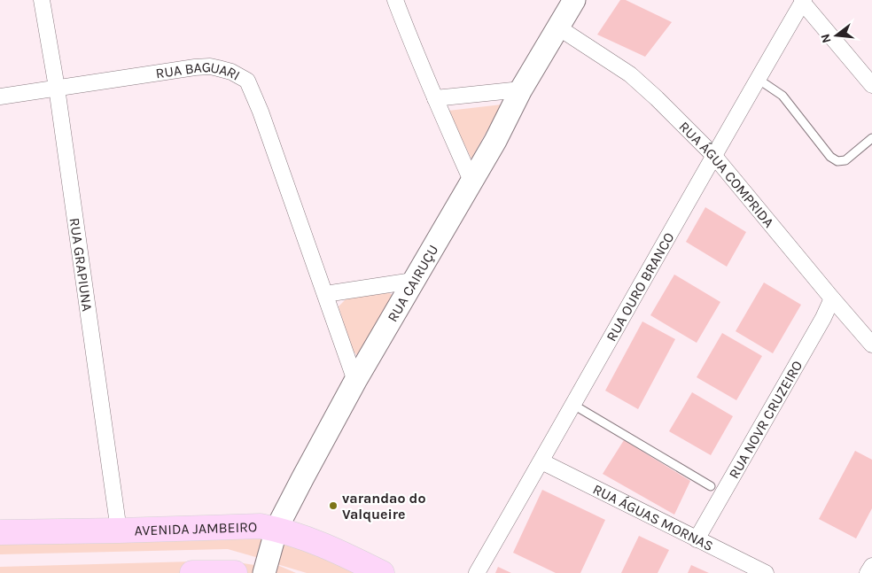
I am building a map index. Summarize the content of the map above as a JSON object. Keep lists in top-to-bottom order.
{
  "streets": {
    "main road": ["RUA CAIRUÇU", "AVENIDA JAMBEIRO"],
    "street": [
      "RUA BAGUARI",
      "RUA ÁGUA COMPRIDA",
      "RUA GRAPIUNA",
      "RUA OURO BRANCO",
      "RUA NOVR CRUZEIRO",
      "RUA ÁGUAS MORNAS"
    ]
  },
  "crossings": [
    ["RUA BAGUARI", "RUA GRAPIUNA"],
    ["RUA BAGUARI", "RUA CAIRUÇU"],
    ["RUA ÁGUA COMPRIDA", "RUA CAIRUÇU"],
    ["RUA ÁGUA COMPRIDA", "RUA OURO BRANCO"],
    ["RUA ÁGUA COMPRIDA", "RUA NOVR CRUZEIRO"],
    ["RUA GRAPIUNA", "AVENIDA JAMBEIRO"],
    ["RUA CAIRUÇU", "AVENIDA JAMBEIRO"],
    ["RUA OURO BRANCO", "RUA ÁGUAS MORNAS"],
    ["RUA NOVR CRUZEIRO", "RUA ÁGUAS MORNAS"]
  ],
  "places": ["varandao do Valqueire"],
  "north": "left"
}
